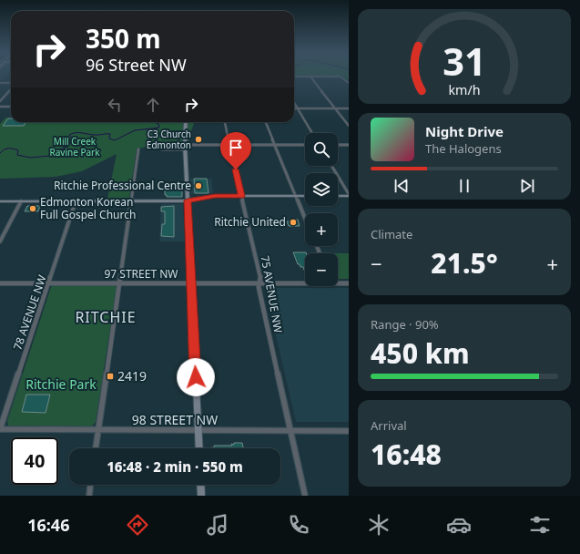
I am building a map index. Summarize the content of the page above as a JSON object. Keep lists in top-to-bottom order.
{
  "streets": {
    "street": [
      "97 STREET NW",
      "75 AVENUE NW",
      "78 AVENUE NW",
      "98 STREET NW"
    ]
  },
  "crossings": [
    ["97 STREET NW", "75 AVENUE NW"],
    ["97 STREET NW", "78 AVENUE NW"],
    ["75 AVENUE NW", "98 STREET NW"],
    ["78 AVENUE NW", "98 STREET NW"]
  ],
  "districts": ["RITCHIE"],
  "parks": ["Mill Creek Ravine Park", "Ritchie Park"],
  "places": {
    "other": [
      "C3 Church Edmonton",
      "Ritchie Professional Centre",
      "Edmonton Korean Full Gospel Church",
      "Ritchie United"
    ],
    "transit": ["2419"]
  },
  "page": {
    "turn": ["350 m", "96 Street NW"],
    "song": ["Night Drive", "The Halogens"],
    "map_buttons": ["+", "−"],
    "tile": [
      "Climate",
      ["Range · 90%", "450 km"],
      ["Arrival", "16:48"]
    ],
    "heat": ["−", "21.5°", "+"],
    "limit": "40",
    "trip": "16:48 · 2 min · 550 m",
    "tabs": "16:46",
    "gauge": ["31", "km/h"]
  }
}
